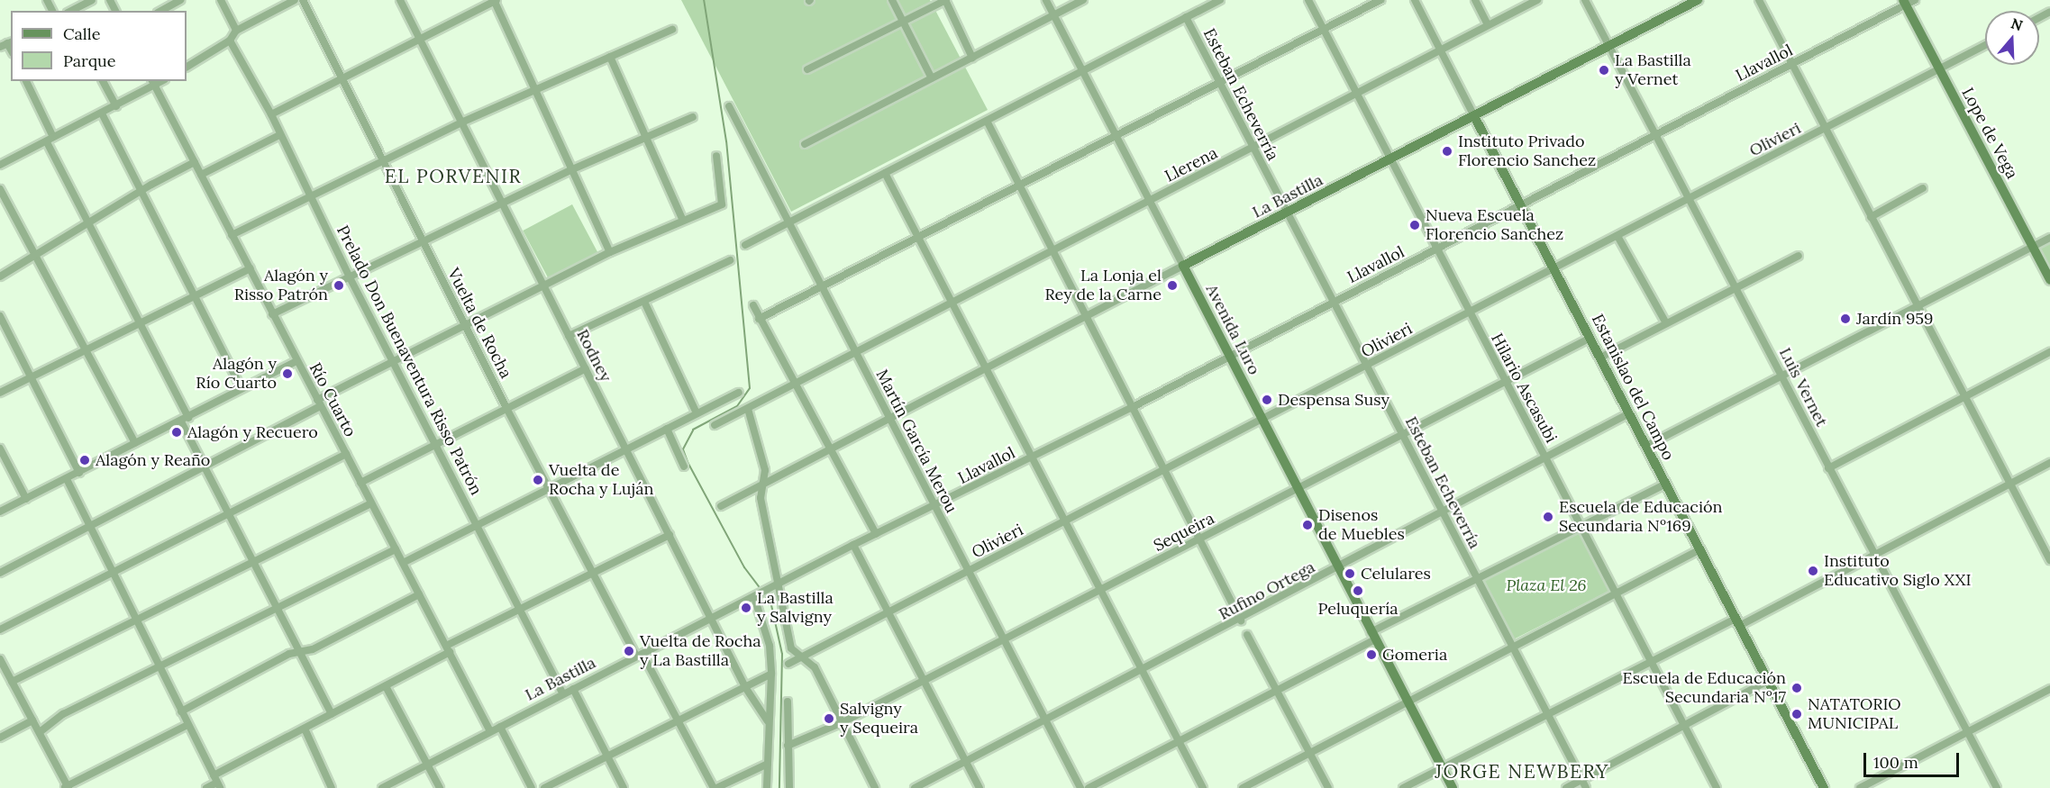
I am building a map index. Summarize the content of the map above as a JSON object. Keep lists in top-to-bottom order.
{
  "streets": {
    "street": [
      "Llavallol",
      "Esteban Echeverría",
      "Lope de Vega",
      "Olivieri",
      "Llerena",
      "La Bastilla",
      "Vuelta de Rocha",
      "Avenida Luro",
      "Rodney",
      "Prelado Don Buenaventura Risso Patrón",
      "Estanislao del Campo",
      "Luis Vernet",
      "Hilario Ascasubi",
      "Río Cuarto",
      "Martín García Merou",
      "Sequeira",
      "Rufino Ortega"
    ]
  },
  "crossings": [
    ["Llavallol", "Esteban Echeverría"],
    ["Llavallol", "Lope de Vega"],
    ["Llavallol", "Avenida Luro"],
    ["Llavallol", "Estanislao del Campo"],
    ["Llavallol", "Luis Vernet"],
    ["Llavallol", "Hilario Ascasubi"],
    ["Llavallol", "Martín García Merou"],
    ["Esteban Echeverría", "Olivieri"],
    ["Esteban Echeverría", "Llerena"],
    ["Esteban Echeverría", "La Bastilla"],
    ["Esteban Echeverría", "Sequeira"],
    ["Esteban Echeverría", "Rufino Ortega"],
    ["Lope de Vega", "Olivieri"],
    ["Olivieri", "Avenida Luro"],
    ["Olivieri", "Estanislao del Campo"],
    ["Olivieri", "Luis Vernet"],
    ["Olivieri", "Hilario Ascasubi"],
    ["Olivieri", "Martín García Merou"],
    ["Llerena", "Avenida Luro"],
    ["Llerena", "Estanislao del Campo"],
    ["Llerena", "Hilario Ascasubi"],
    ["Llerena", "Martín García Merou"],
    ["La Bastilla", "Vuelta de Rocha"],
    ["La Bastilla", "Avenida Luro"],
    ["La Bastilla", "Rodney"],
    ["La Bastilla", "Prelado Don Buenaventura Risso Patrón"],
    ["La Bastilla", "Estanislao del Campo"],
    ["La Bastilla", "Luis Vernet"],
    ["La Bastilla", "Hilario Ascasubi"],
    ["La Bastilla", "Río Cuarto"],
    ["La Bastilla", "Martín García Merou"],
    ["Avenida Luro", "Sequeira"],
    ["Avenida Luro", "Rufino Ortega"],
    ["Estanislao del Campo", "Sequeira"],
    ["Estanislao del Campo", "Rufino Ortega"],
    ["Hilario Ascasubi", "Sequeira"],
    ["Hilario Ascasubi", "Rufino Ortega"],
    ["Martín García Merou", "Sequeira"],
    ["Martín García Merou", "Rufino Ortega"]
  ],
  "districts": ["EL PORVENIR", "JORGE NEWBERY"],
  "parks": ["Plaza El 26"],
  "places": [
    "La Bastilla y Vernet",
    "Instituto Privado Florencio Sanchez",
    "Nueva Escuela Florencio Sanchez",
    "Alagón y Risso Patrón",
    "La Lonja el Rey de la Carne",
    "Jardín 959",
    "Alagón y Río Cuarto",
    "Despensa Susy",
    "Alagón y Recuero",
    "Alagón y Reaño",
    "Vuelta de Rocha y Luján",
    "Escuela de Educación Secundaria Nº169",
    "Disenos de Muebles",
    "Instituto Educativo Siglo XXI",
    "Celulares",
    "Peluquería",
    "La Bastilla y Salvigny",
    "Vuelta de Rocha y La Bastilla",
    "Gomeria",
    "Escuela de Educación Secundaria Nº17",
    "NATATORIO MUNICIPAL",
    "Salvigny y Sequeira"
  ],
  "legend": ["Calle", "Parque"],
  "scale_bar": "100 m",
  "north": "top"
}
